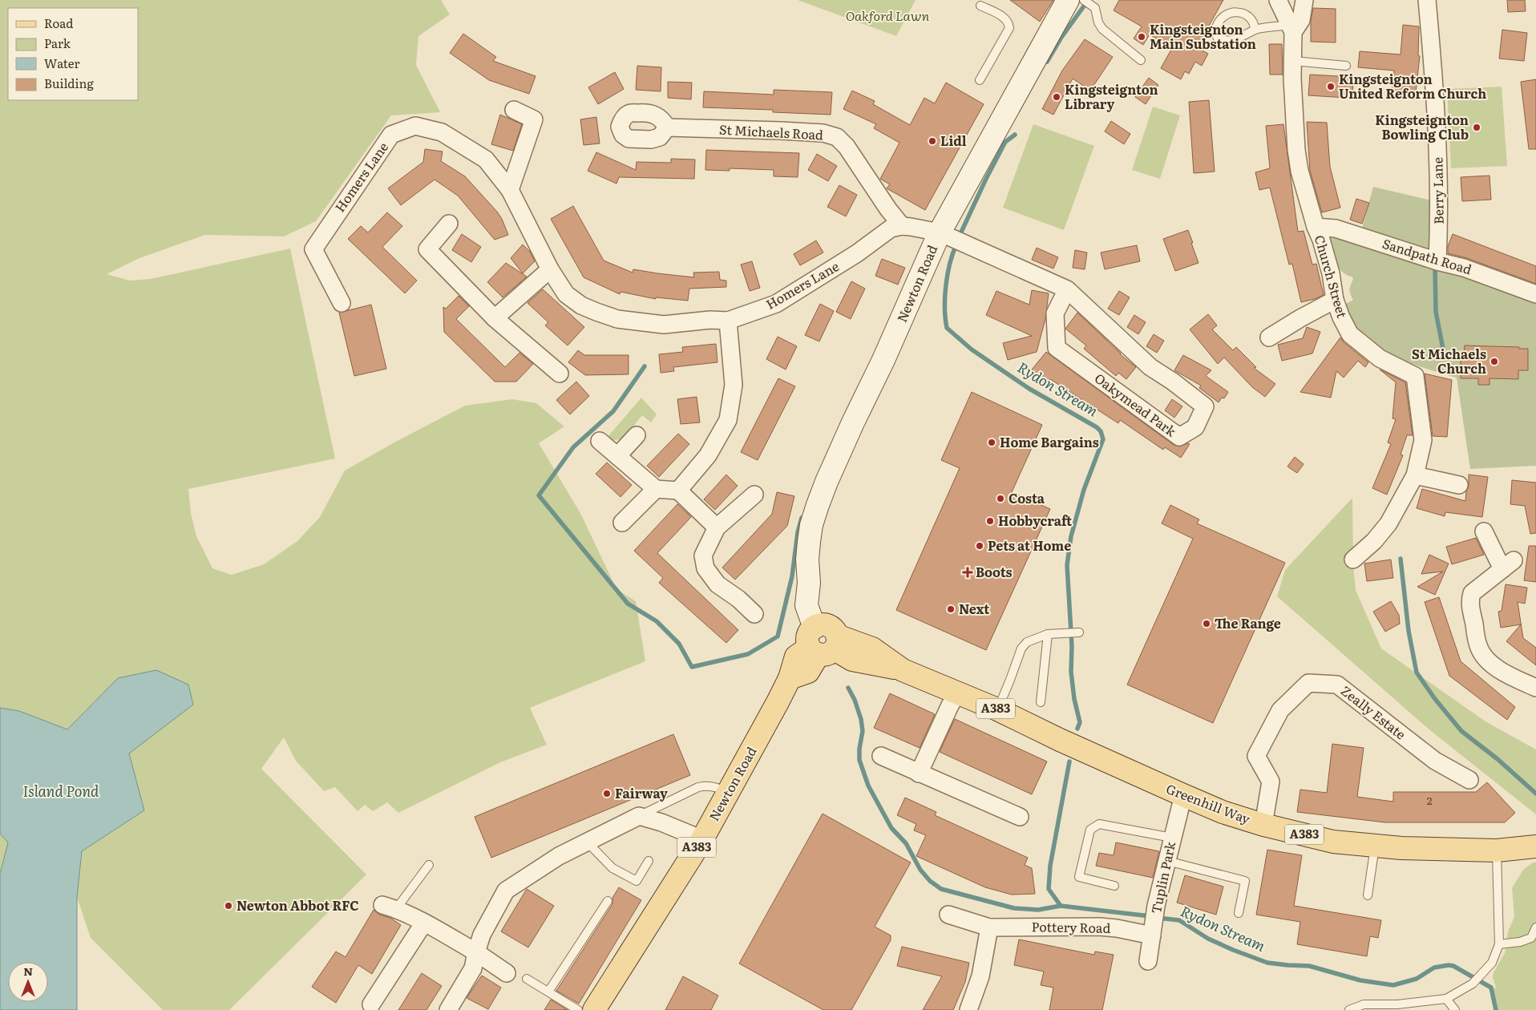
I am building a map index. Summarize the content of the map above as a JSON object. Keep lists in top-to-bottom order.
{
  "streets": {
    "main road": ["Newton Road", "A383", "Greenhill Way"],
    "street": [
      "St Michaels Road",
      "Homers Lane",
      "Berry Lane",
      "Sandpath Road",
      "Church Street",
      "Oakymead Park",
      "Zeally Estate",
      "Tuplin Park",
      "Pottery Road"
    ]
  },
  "crossings": [
    ["St Michaels Road", "Homers Lane"],
    ["Berry Lane", "Sandpath Road"],
    ["Sandpath Road", "Church Street"],
    ["Newton Road", "Oakymead Park"],
    ["Newton Road", "Greenhill Way"],
    ["Zeally Estate", "Greenhill Way"],
    ["Greenhill Way", "Tuplin Park"],
    ["Tuplin Park", "Pottery Road"]
  ],
  "water": ["Rydon Stream", "Island Pond"],
  "parks": ["Oakford Lawn"],
  "places": {
    "other": [
      "Kingsteignton Main Substation",
      "Kingsteignton United Reform Church",
      "Kingsteignton Library",
      "Kingsteignton Bowling Club",
      "Lidl",
      "St Michaels Church",
      "Home Bargains",
      "Costa",
      "Hobbycraft",
      "Pets at Home",
      "Next",
      "The Range",
      "Fairway",
      "Newton Abbot RFC"
    ],
    "health": ["Boots"]
  },
  "house_numbers": ["2"],
  "legend": [
    "Road",
    "Park",
    "Water",
    "Building"
  ],
  "north": "top"
}
